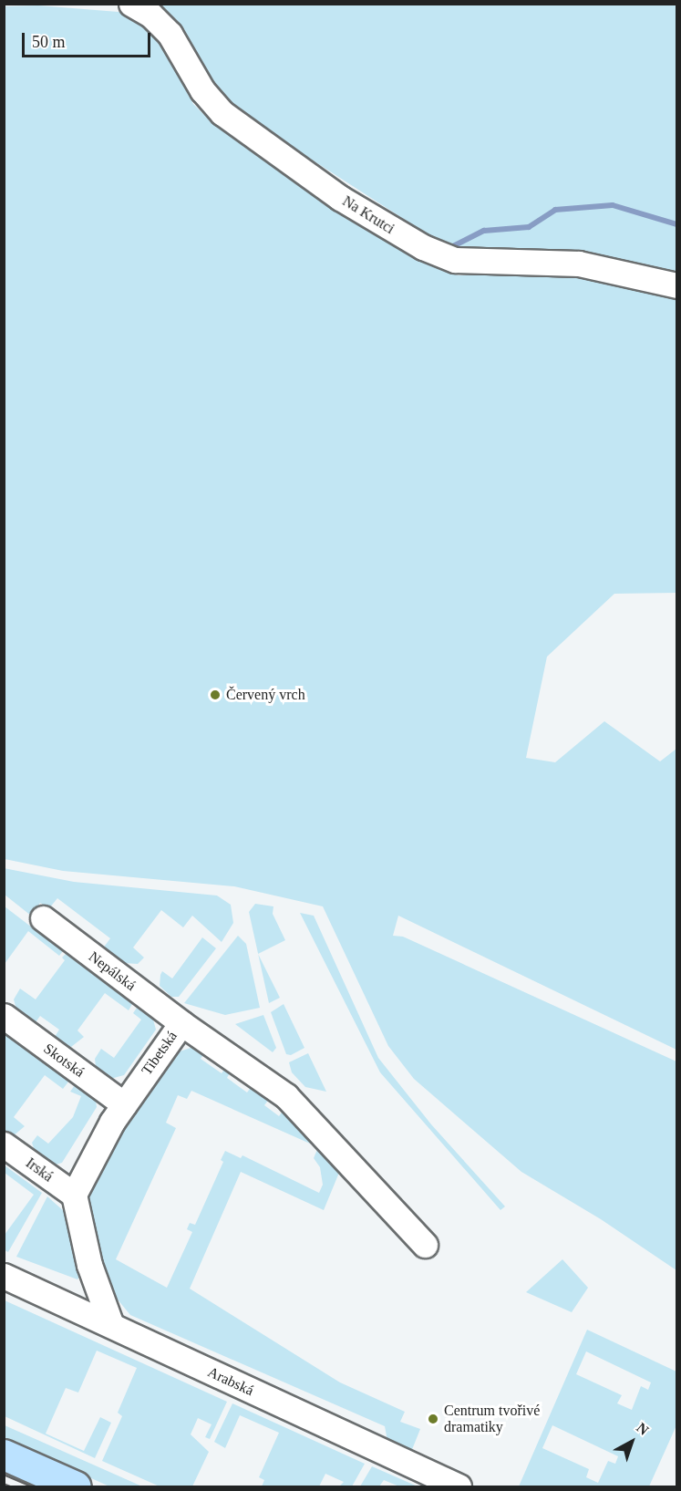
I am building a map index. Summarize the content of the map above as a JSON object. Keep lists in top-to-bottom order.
{
  "streets": {
    "street": [
      "Na Krutci",
      "Nepálská",
      "Tibetská",
      "Skotská",
      "Irská",
      "Arabská"
    ]
  },
  "crossings": [
    ["Nepálská", "Tibetská"],
    ["Tibetská", "Skotská"],
    ["Tibetská", "Irská"]
  ],
  "places": ["Červený vrch", "Centrum tvořivé dramatiky"],
  "scale_bar": "50 m",
  "north": "top right"
}
